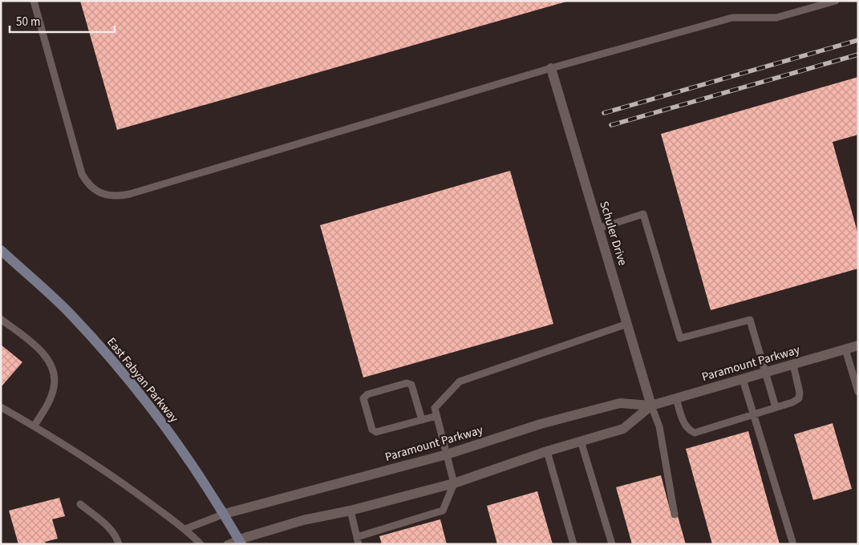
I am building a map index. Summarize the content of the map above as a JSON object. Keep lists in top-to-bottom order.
{
  "streets": {
    "main road": ["East Fabyan Parkway"],
    "street": ["Schuler Drive", "Paramount Parkway"]
  },
  "crossings": [
    ["Schuler Drive", "Paramount Parkway"],
    ["Paramount Parkway", "East Fabyan Parkway"]
  ],
  "scale_bar": "50 m"
}
